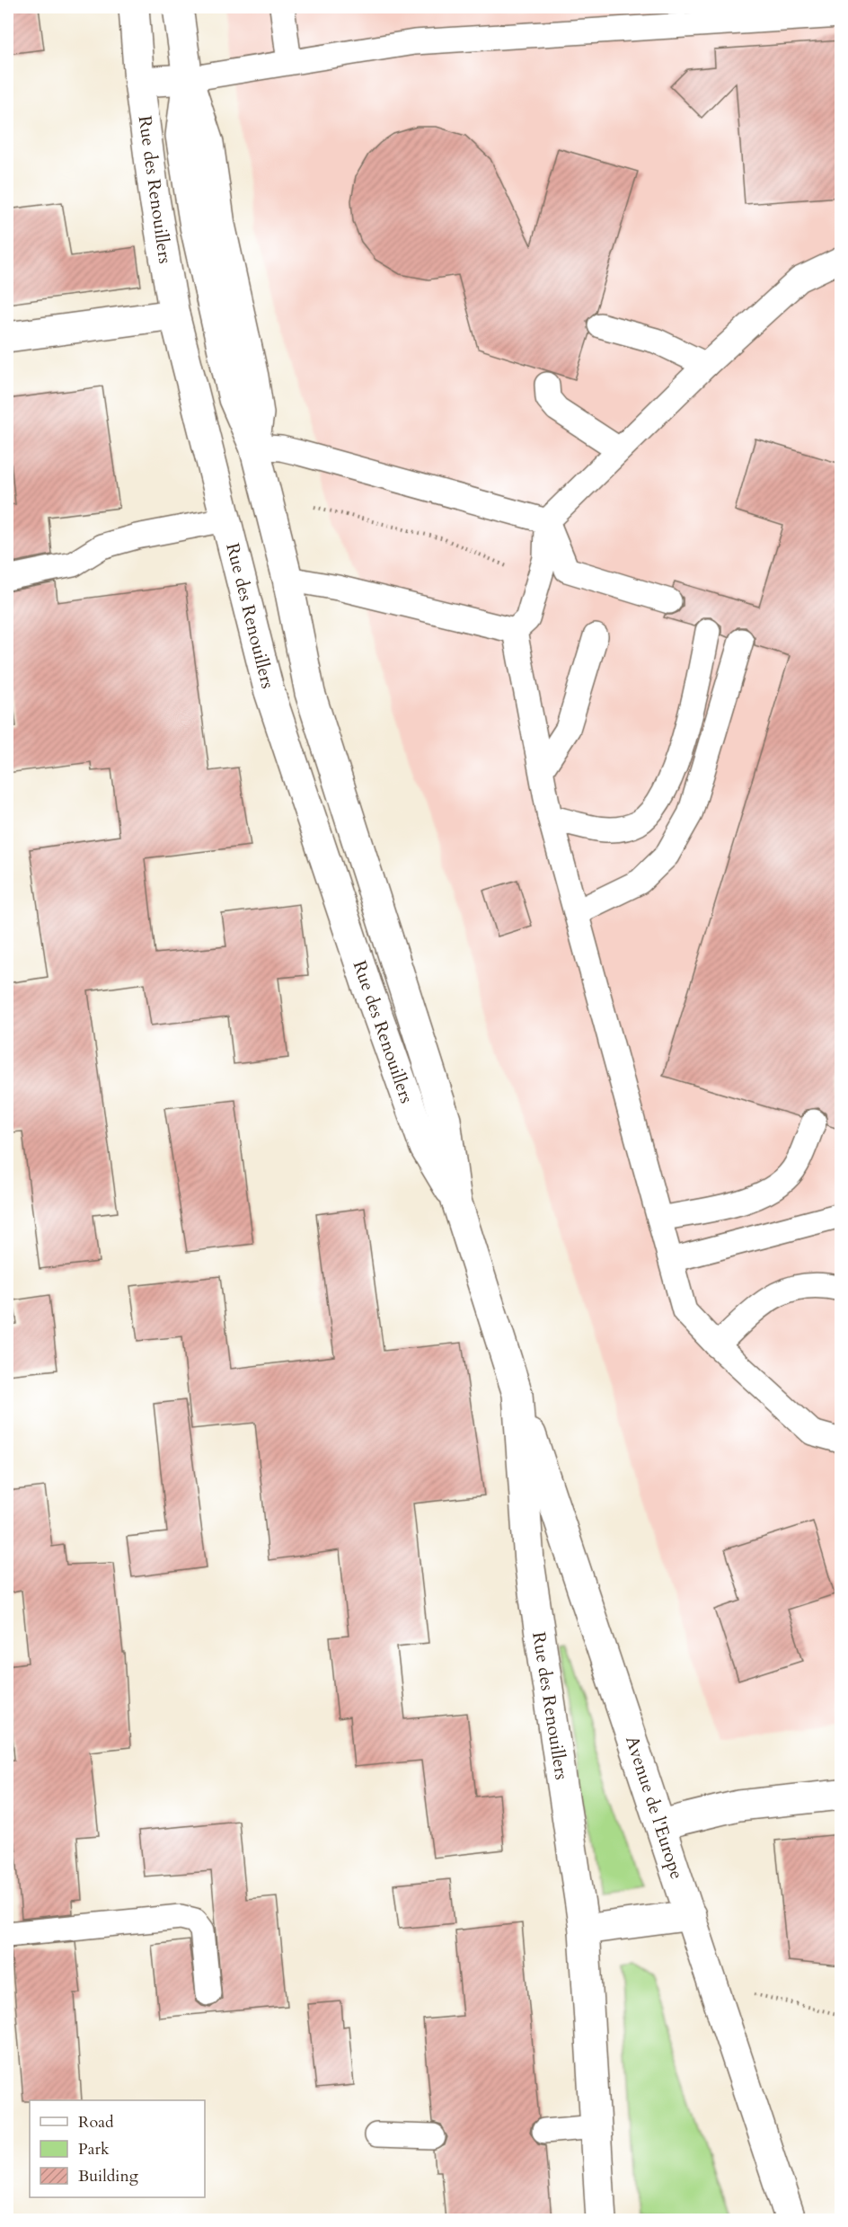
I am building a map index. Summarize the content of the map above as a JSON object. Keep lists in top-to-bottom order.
{
  "streets": {
    "street": ["Rue des Renouillers", "Avenue de l'Europe"]
  },
  "crossings": [
    ["Rue des Renouillers", "Avenue de l'Europe"]
  ],
  "legend": ["Road", "Park", "Building"]
}
